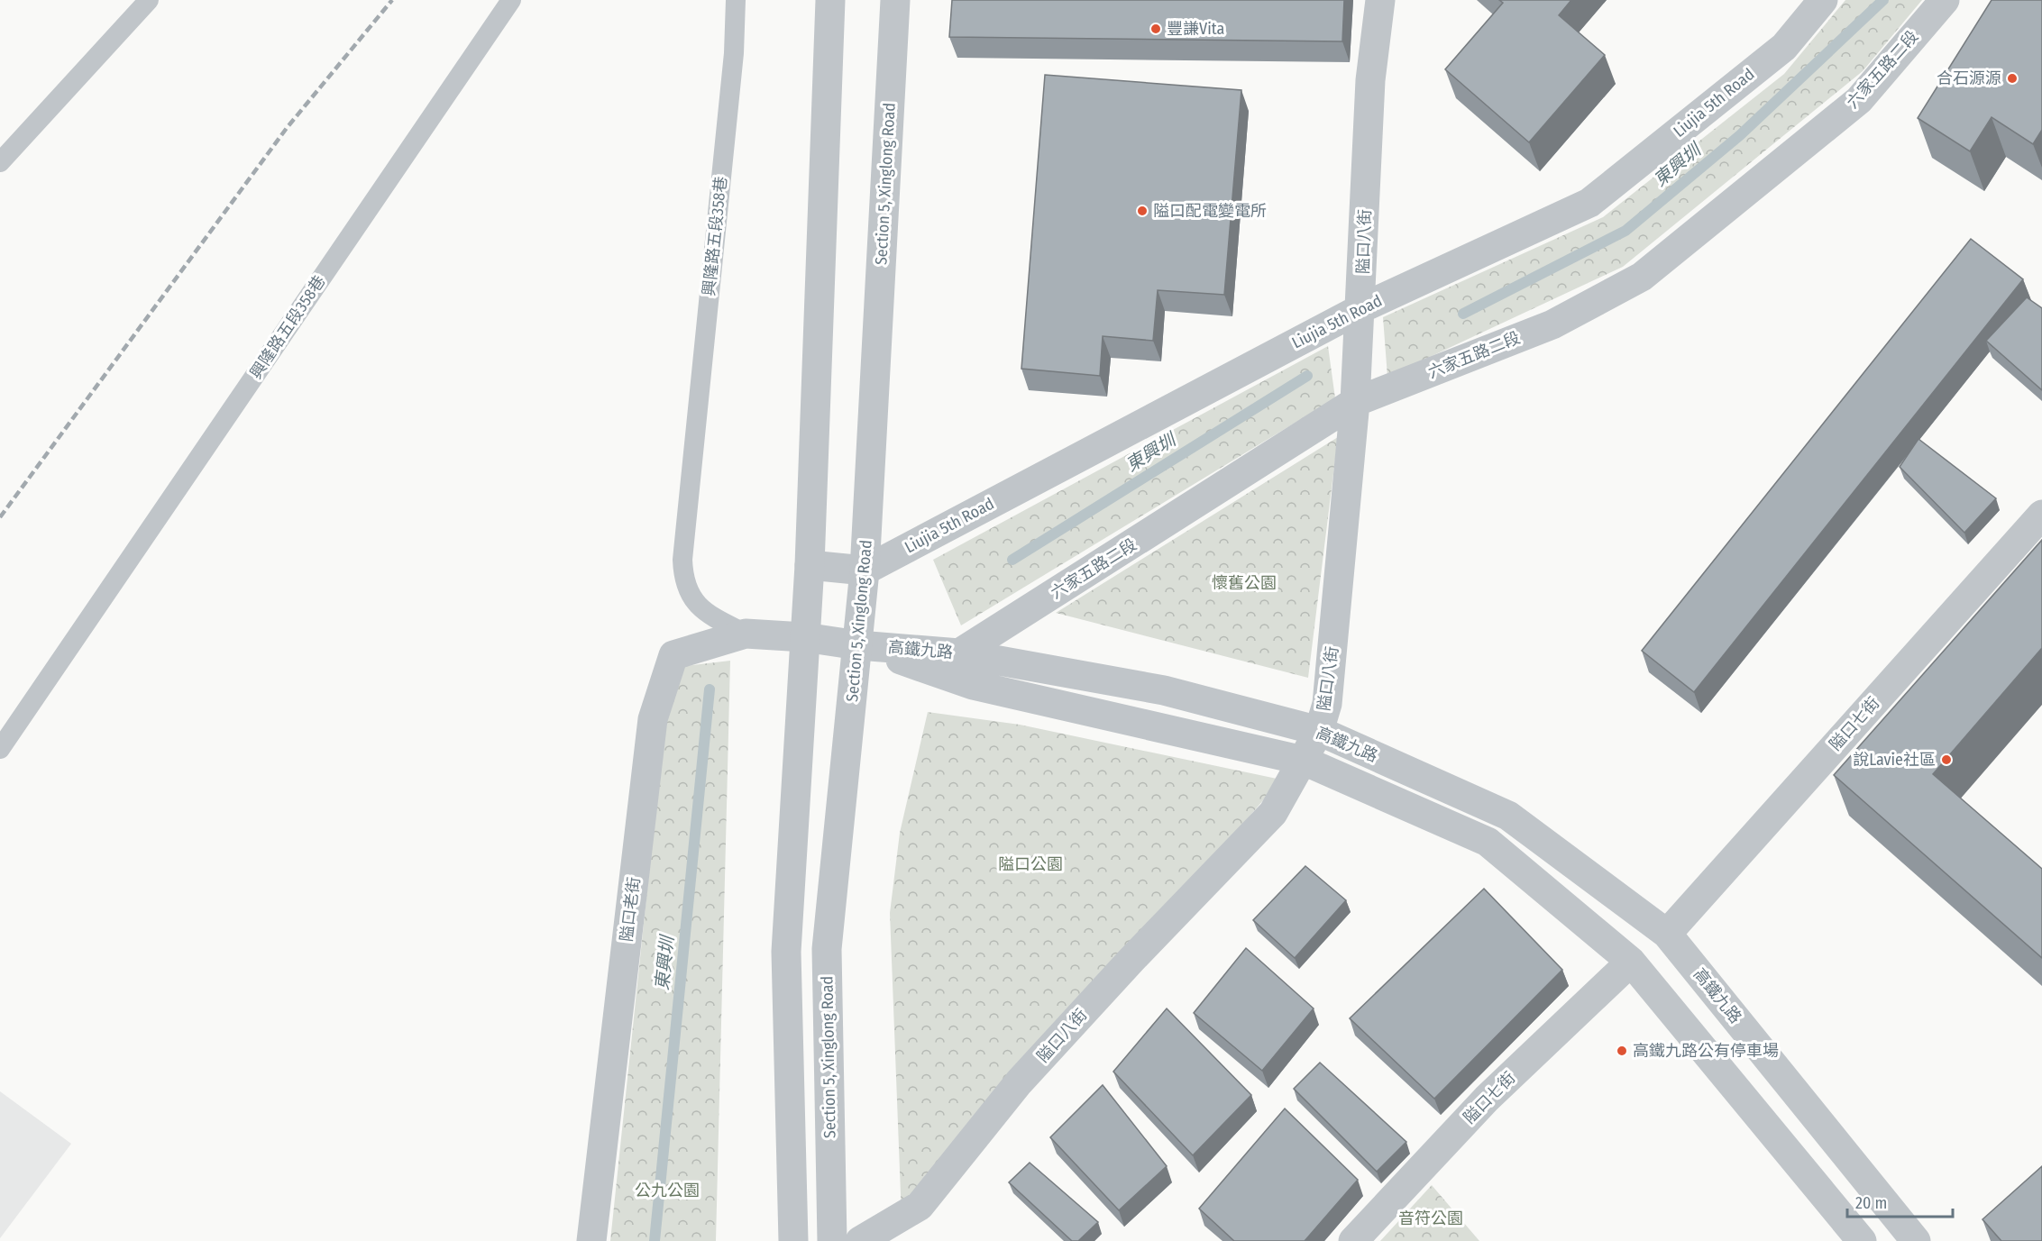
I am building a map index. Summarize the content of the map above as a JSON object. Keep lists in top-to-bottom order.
{
  "streets": {
    "street": [
      "六家五路二段",
      "Liujia 5th Road",
      "Section 5, Xinglong Road",
      "隘口八街",
      "高鐵九路",
      "隘口七街",
      "隘口老街"
    ],
    "lane": ["興隆路五段358巷"]
  },
  "crossings": [
    ["六家五路二段", "隘口八街"],
    ["六家五路二段", "高鐵九路"],
    ["Liujia 5th Road", "Section 5, Xinglong Road"],
    ["Liujia 5th Road", "隘口八街"],
    ["Section 5, Xinglong Road", "高鐵九路"],
    ["Section 5, Xinglong Road", "隘口老街"],
    ["興隆路五段358巷", "隘口老街"],
    ["隘口八街", "高鐵九路"],
    ["高鐵九路", "隘口七街"],
    ["高鐵九路", "隘口老街"]
  ],
  "water": ["東興圳"],
  "parks": [
    "懷舊公園",
    "隘口公園",
    "公九公園",
    "音符公園"
  ],
  "places": [
    "豐謙Vita",
    "合石源源",
    "隘口配電變電所",
    "說Lavie社區",
    "高鐵九路公有停車場"
  ],
  "scale_bar": "20 m"
}
